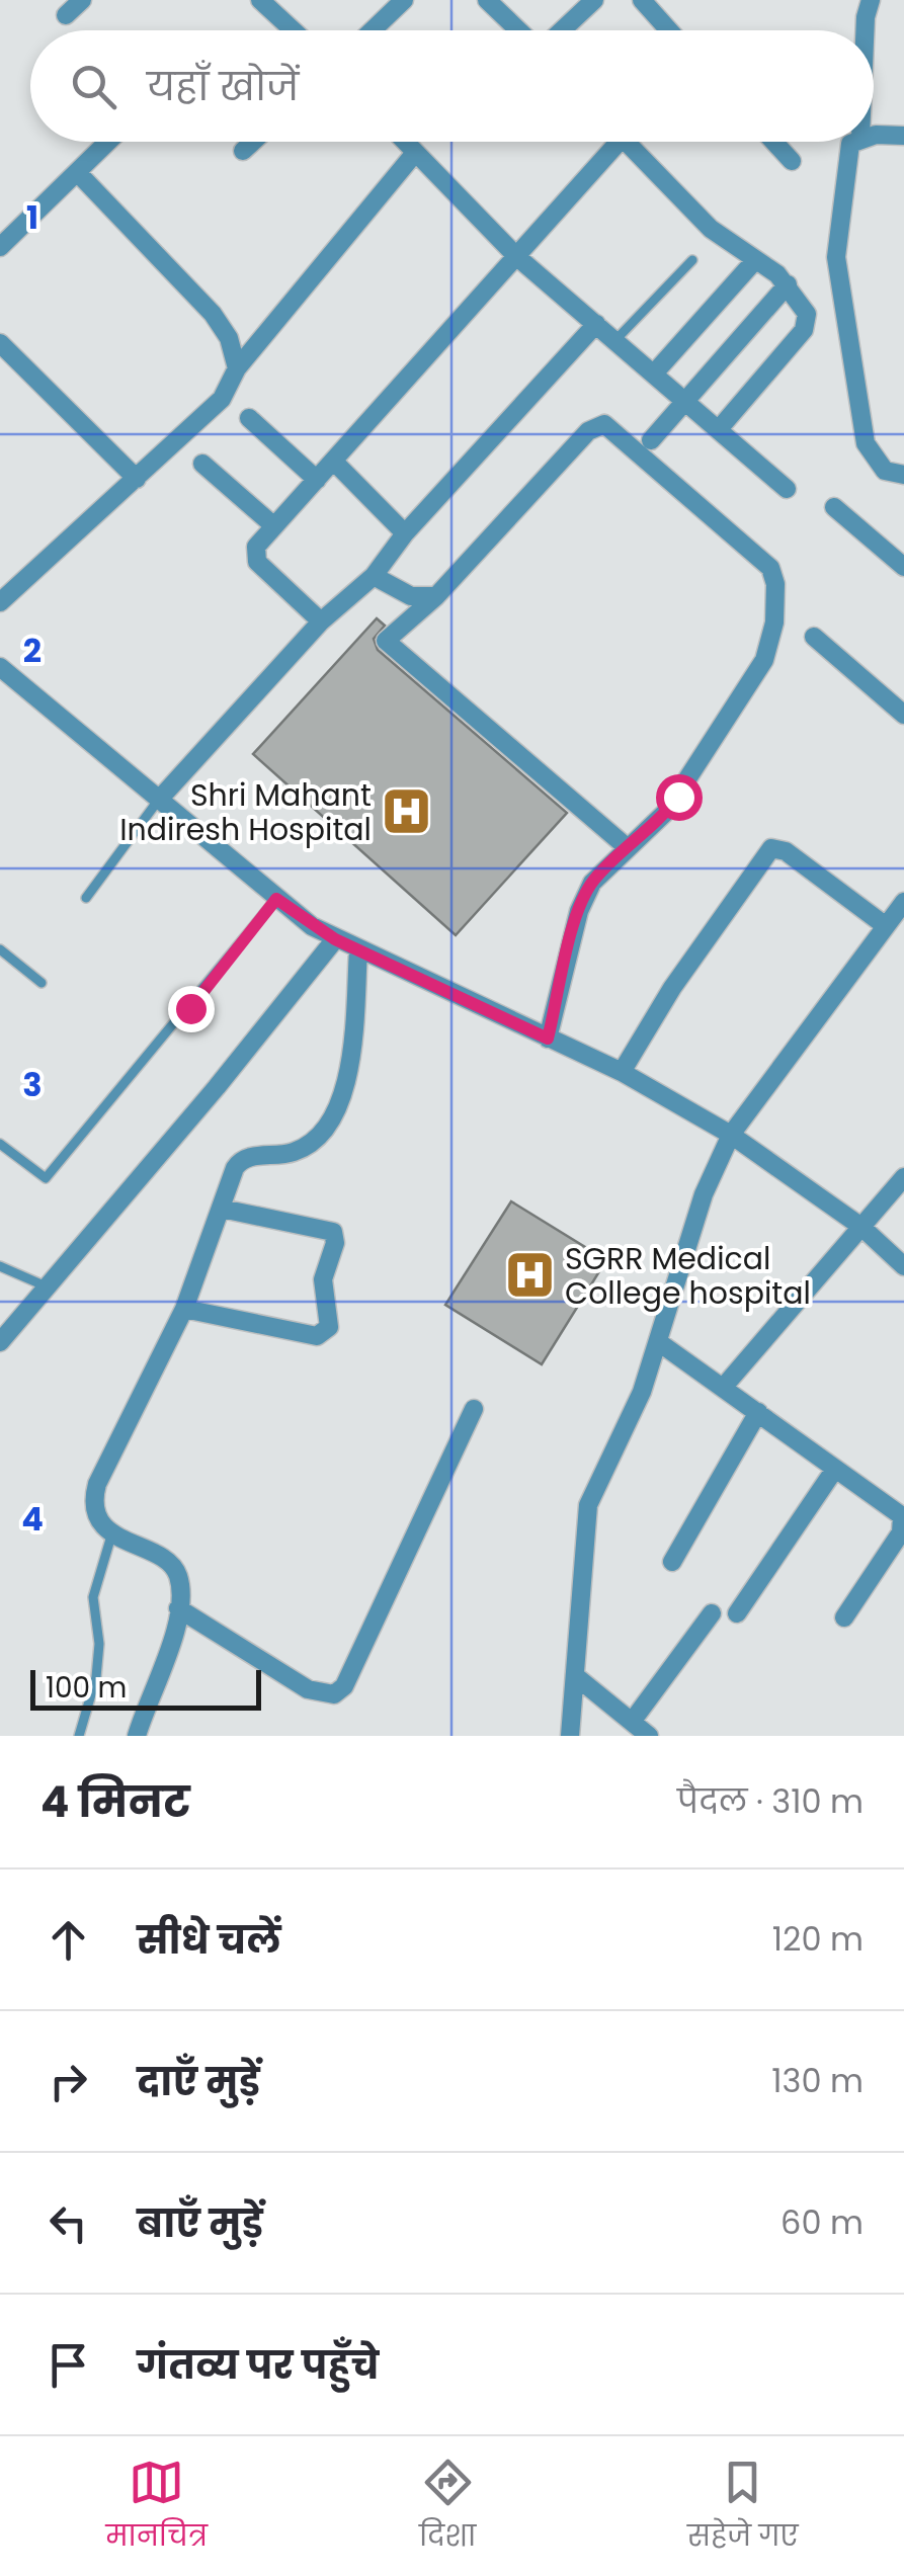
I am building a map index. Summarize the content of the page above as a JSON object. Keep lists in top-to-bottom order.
{
  "places": {
    "hospital": ["Shri Mahant Indiresh Hospital", "SGRR Medical College hospital"]
  },
  "scale_bar": "100 m",
  "page": {
    "search": "यहाँ खोजें",
    "scale": "100 m",
    "heading": ["4 मिनट", "पैदल · 310 m"],
    "list": [
      ["सीधे चलें", "120 m"],
      ["दाएँ मुड़ें", "130 m"],
      ["बाएँ मुड़ें", "60 m"],
      "गंतव्य पर पहुँचे"
    ],
    "nav": ["मानचित्र", "दिशा", "सहेजे गए"]
  },
  "grid": {
    "rows": [
      "1",
      "2",
      "3",
      "4"
    ]
  }
}
